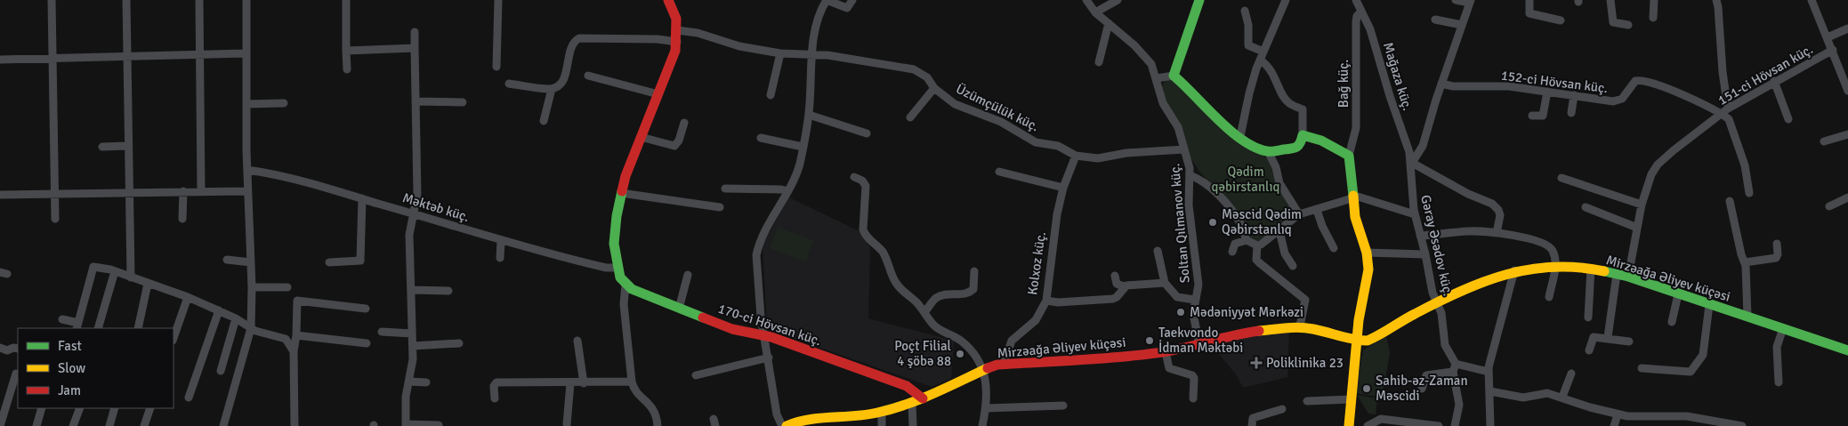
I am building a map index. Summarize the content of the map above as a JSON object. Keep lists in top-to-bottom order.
{
  "streets": {
    "street": [
      "151-ci Hövsan küç.",
      "Mağaza küç.",
      "152-ci Hövsan küç.",
      "Bağ küç.",
      "Üzümçülük küç.",
      "Məktəb küç.",
      "Soltan Qılmanov küç.",
      "Gəray Əsədov küç.",
      "Kolxoz küç.",
      "Mirzəağa Əliyev küçəsi",
      "170-ci Hövsan küç."
    ]
  },
  "crossings": [
    ["151-ci Hövsan küç.", "152-ci Hövsan küç."],
    ["151-ci Hövsan küç.", "Mirzəağa Əliyev küçəsi"],
    ["Mağaza küç.", "Bağ küç."],
    ["Mağaza küç.", "Gəray Əsədov küç."],
    ["152-ci Hövsan küç.", "Gəray Əsədov küç."],
    ["Üzümçülük küç.", "Soltan Qılmanov küç."],
    ["Üzümçülük küç.", "Kolxoz küç."],
    ["Soltan Qılmanov küç.", "Mirzəağa Əliyev küçəsi"],
    ["Gəray Əsədov küç.", "Mirzəağa Əliyev küçəsi"],
    ["Kolxoz küç.", "Mirzəağa Əliyev küçəsi"],
    ["Mirzəağa Əliyev küçəsi", "170-ci Hövsan küç."]
  ],
  "parks": ["Qədim qəbirstanlıq"],
  "places": {
    "other": [
      "Məscid Qədim Qəbirstanlıq",
      "Mədəniyyət Mərkəzi",
      "Taekvondo İdman Məktəbi",
      "Poçt Filial 4 şöbə 88",
      "Sahib-əz-Zaman Məscidi"
    ],
    "health": ["Poliklinika 23"]
  },
  "legend": ["Fast", "Slow", "Jam"]
}
